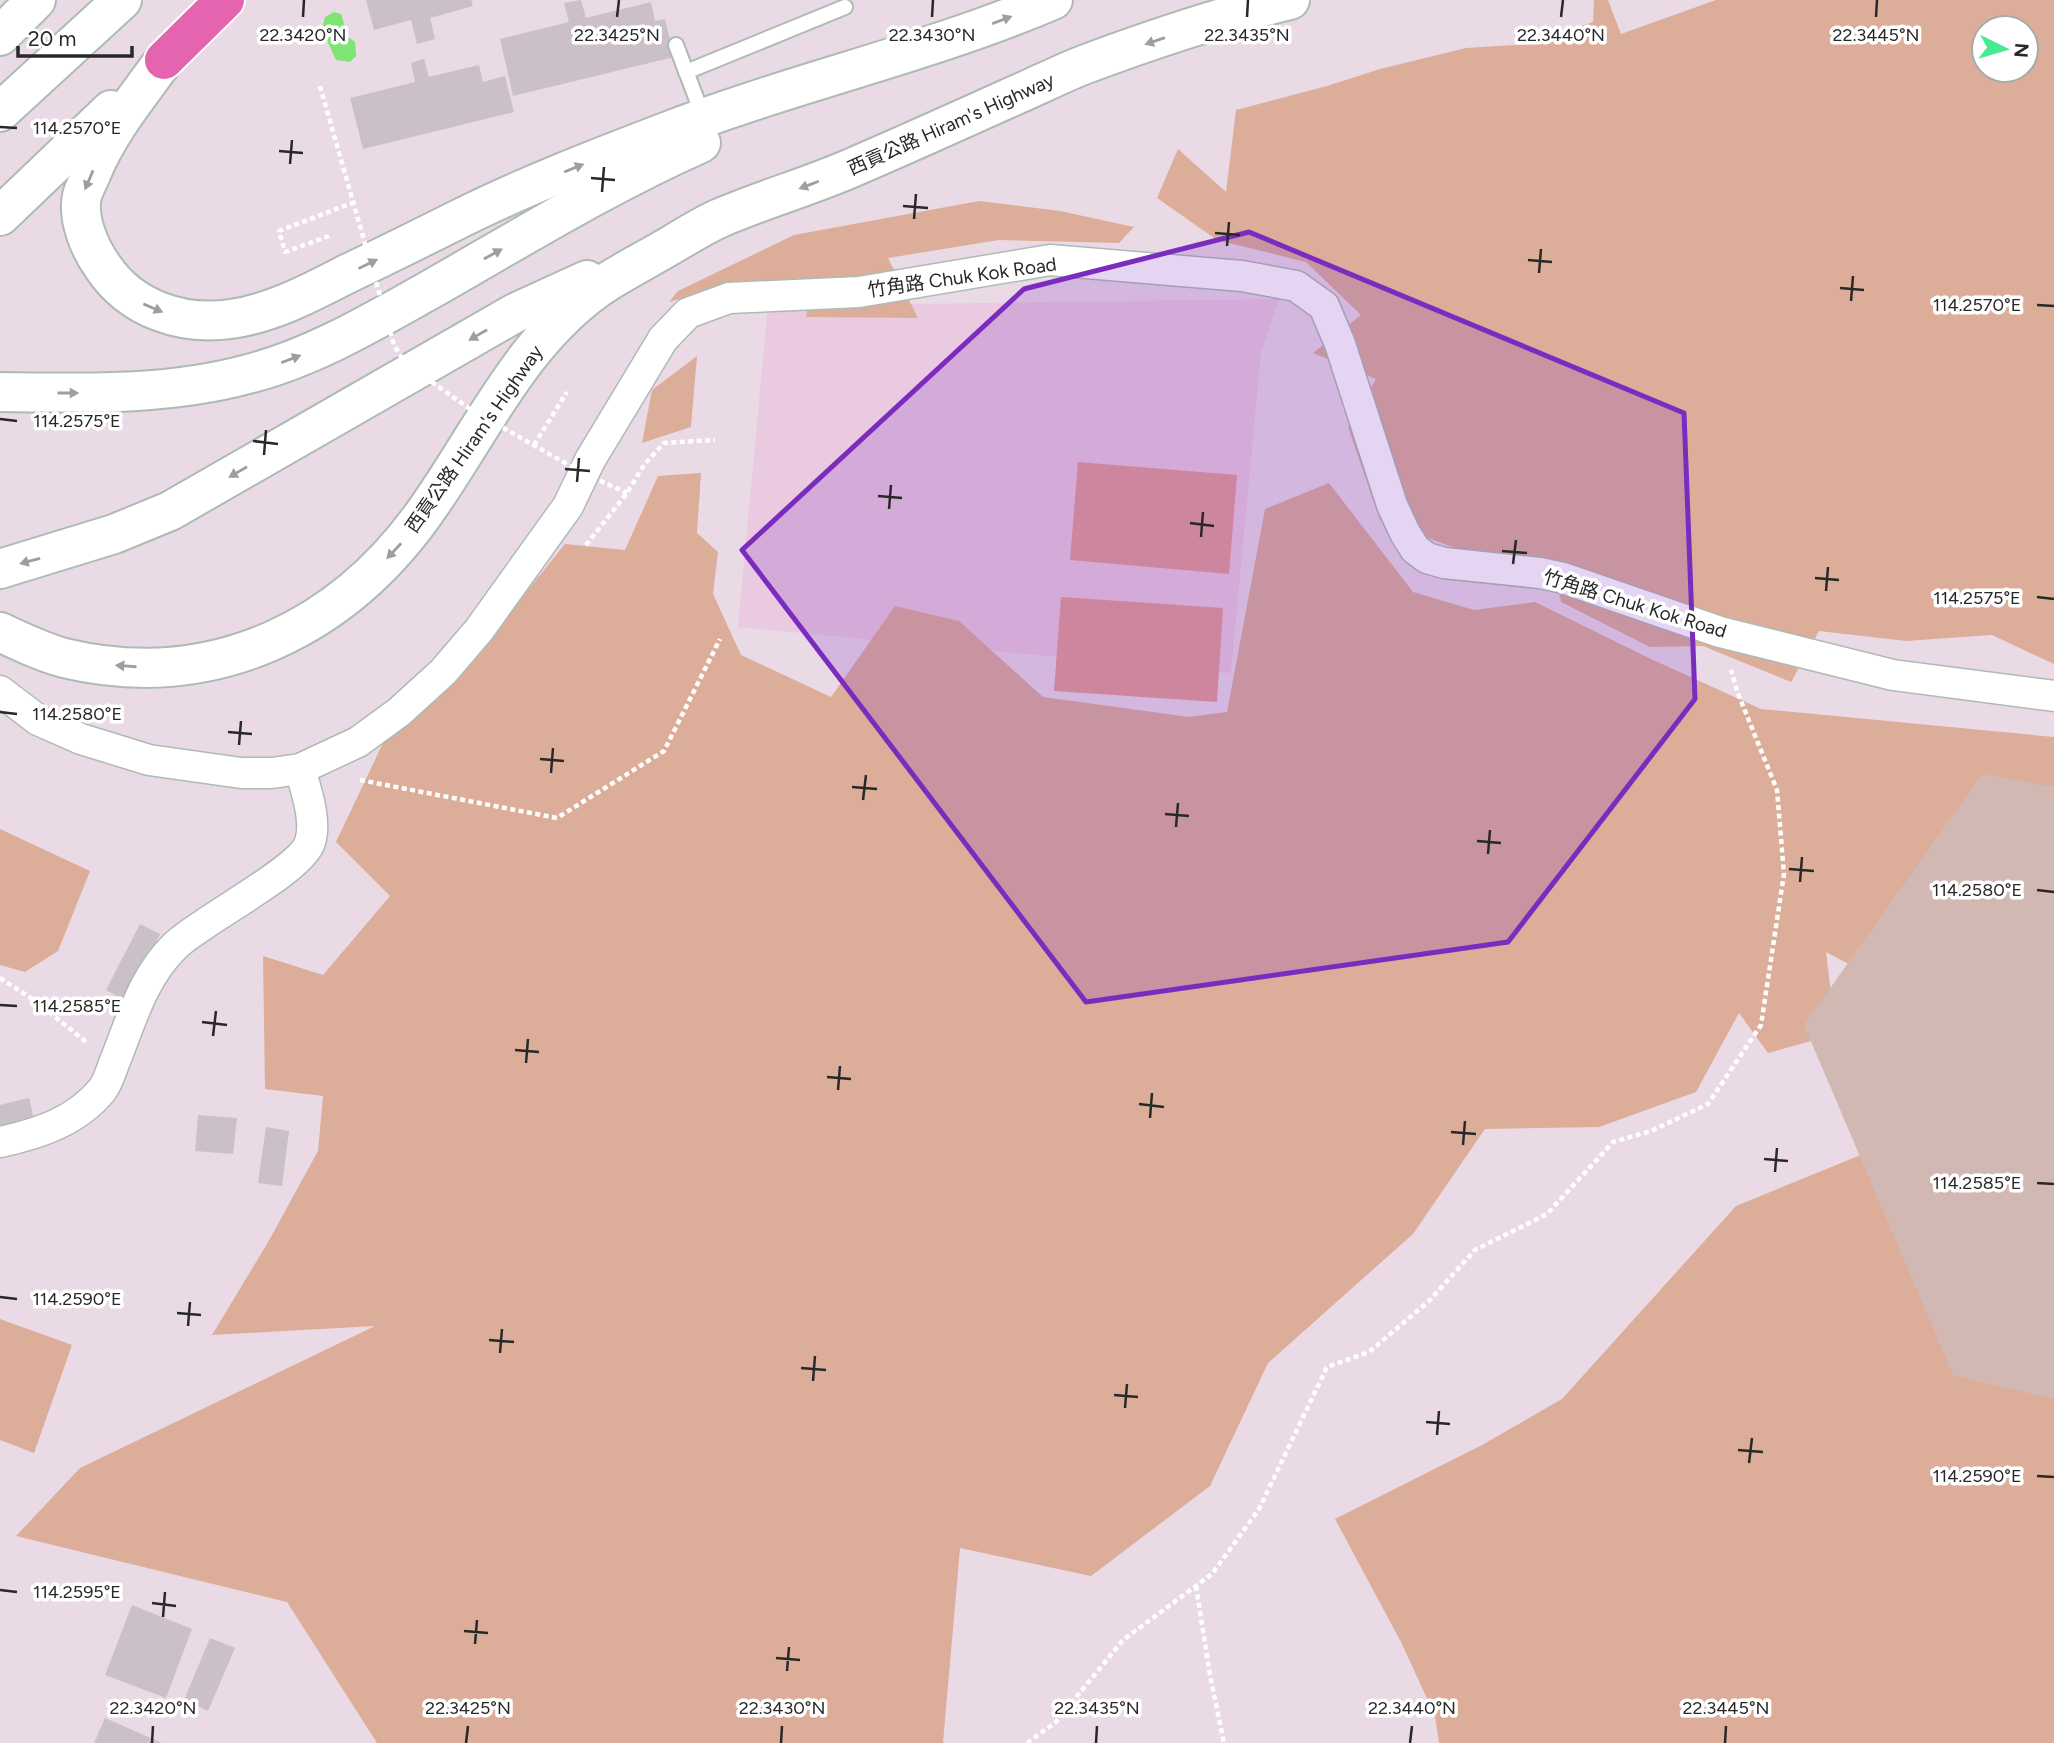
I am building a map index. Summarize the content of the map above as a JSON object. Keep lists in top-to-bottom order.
{
  "streets": {
    "main road": ["西貢公路 Hiram's Highway"],
    "street": ["竹角路 Chuk Kok Road"]
  },
  "scale_bar": "20 m",
  "north": "right",
  "coordinates": [
    "22.3420°N",
    "22.3425°N",
    "22.3430°N",
    "22.3435°N",
    "22.3440°N",
    "22.3445°N",
    "114.2570°E",
    "114.2575°E",
    "114.2580°E",
    "114.2585°E",
    "114.2590°E",
    "114.2595°E"
  ]
}
